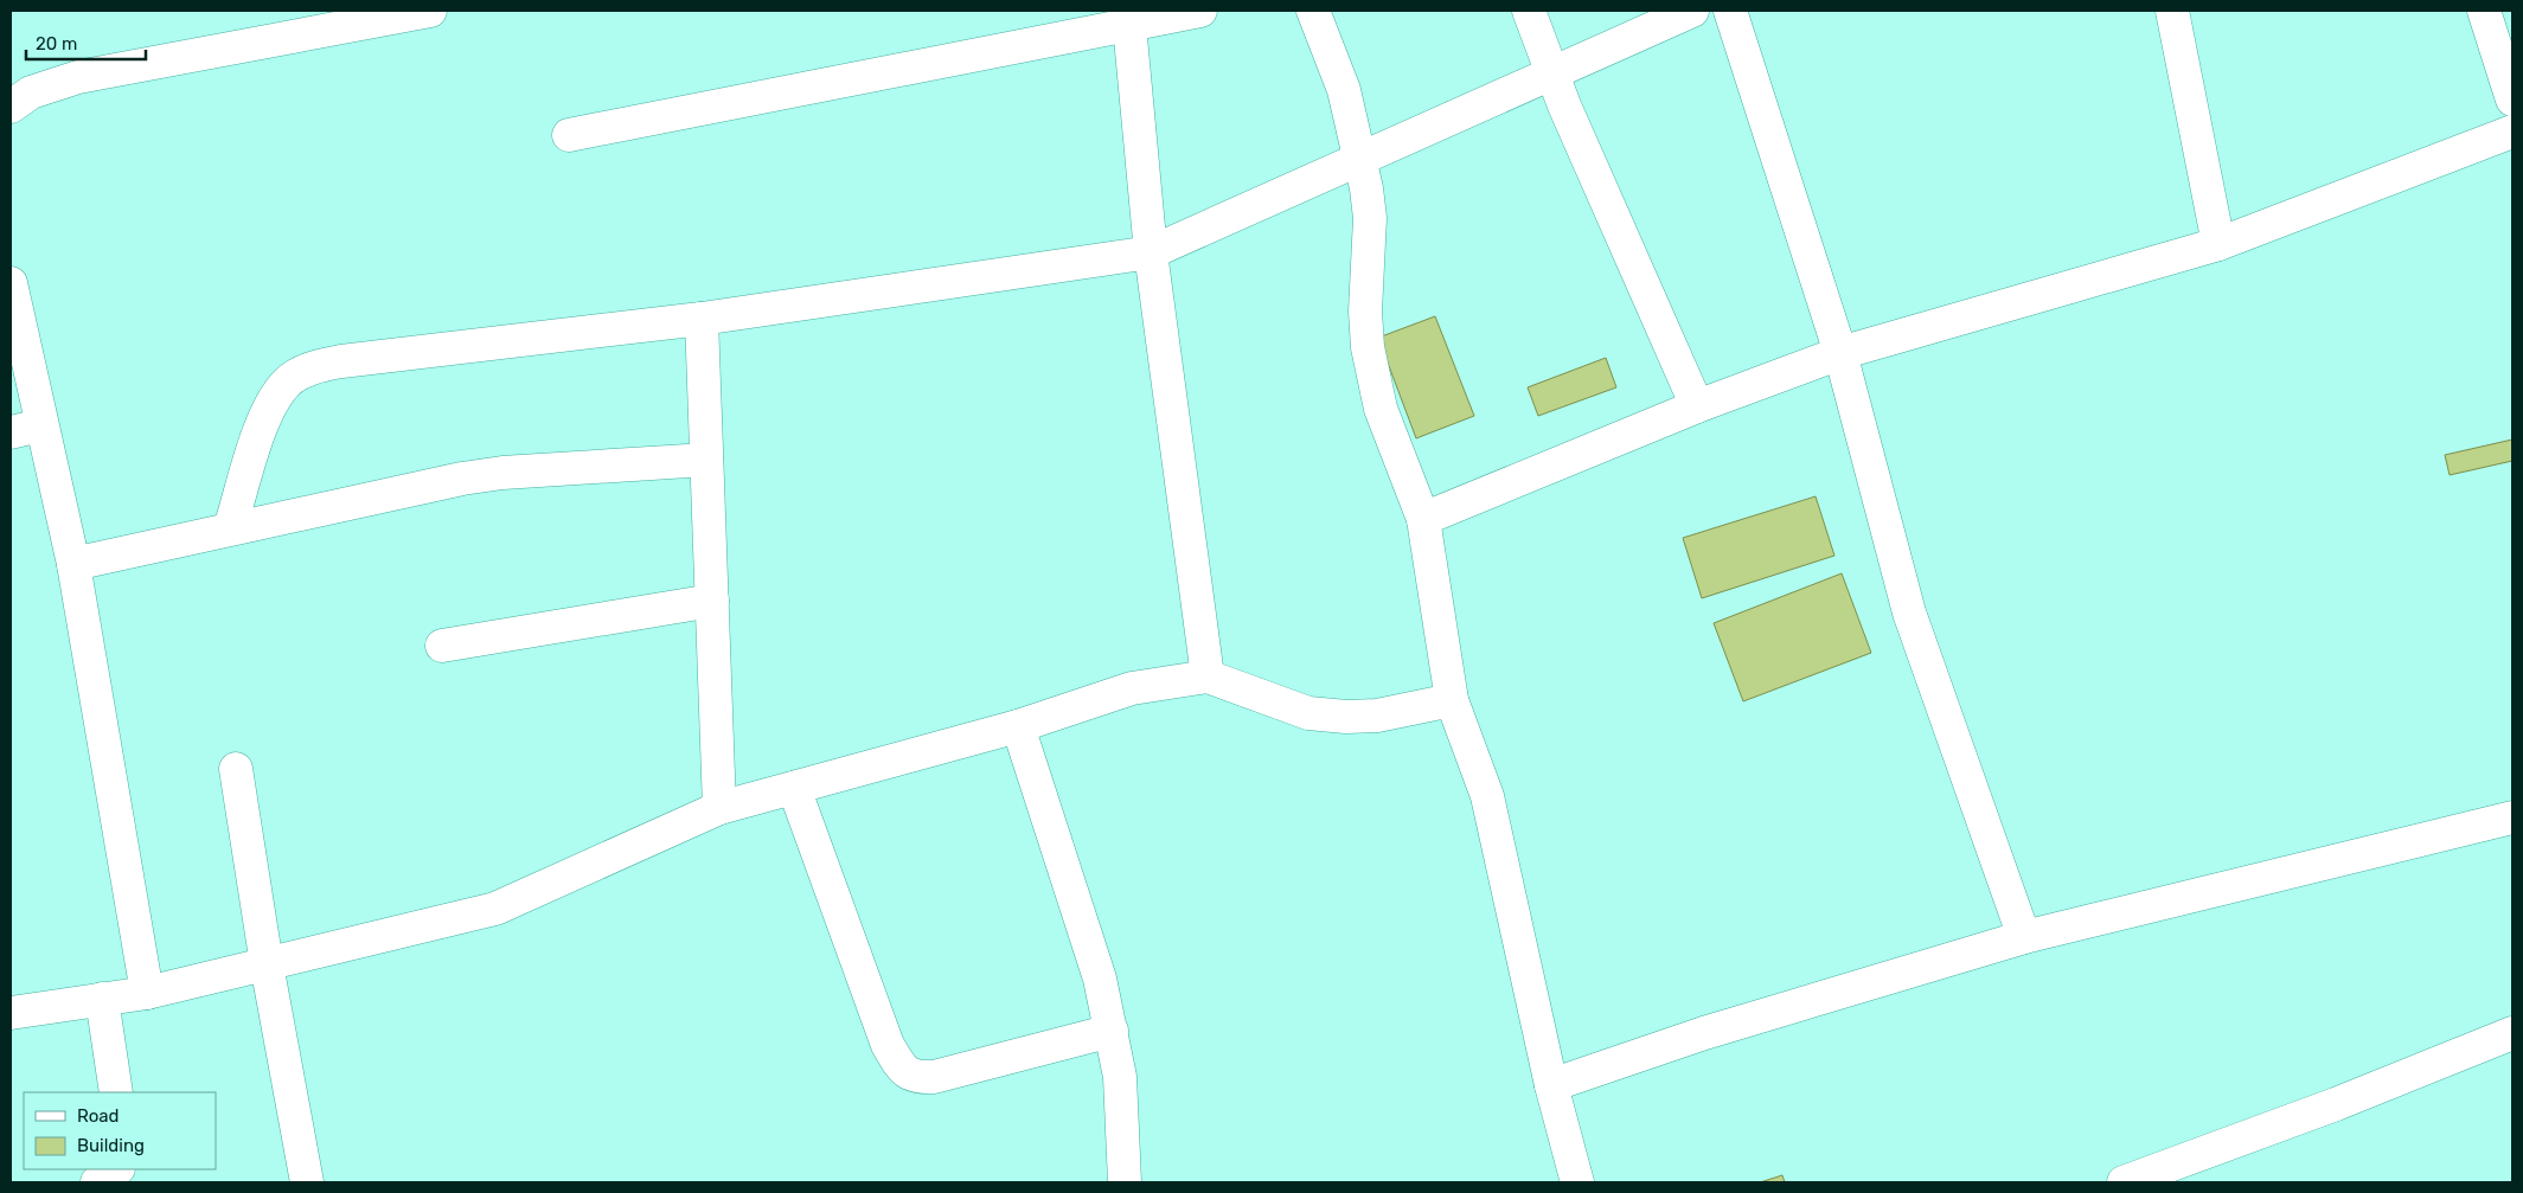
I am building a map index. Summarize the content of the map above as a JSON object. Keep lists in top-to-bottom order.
{
  "legend": ["Road", "Building"],
  "scale_bar": "20 m"
}
